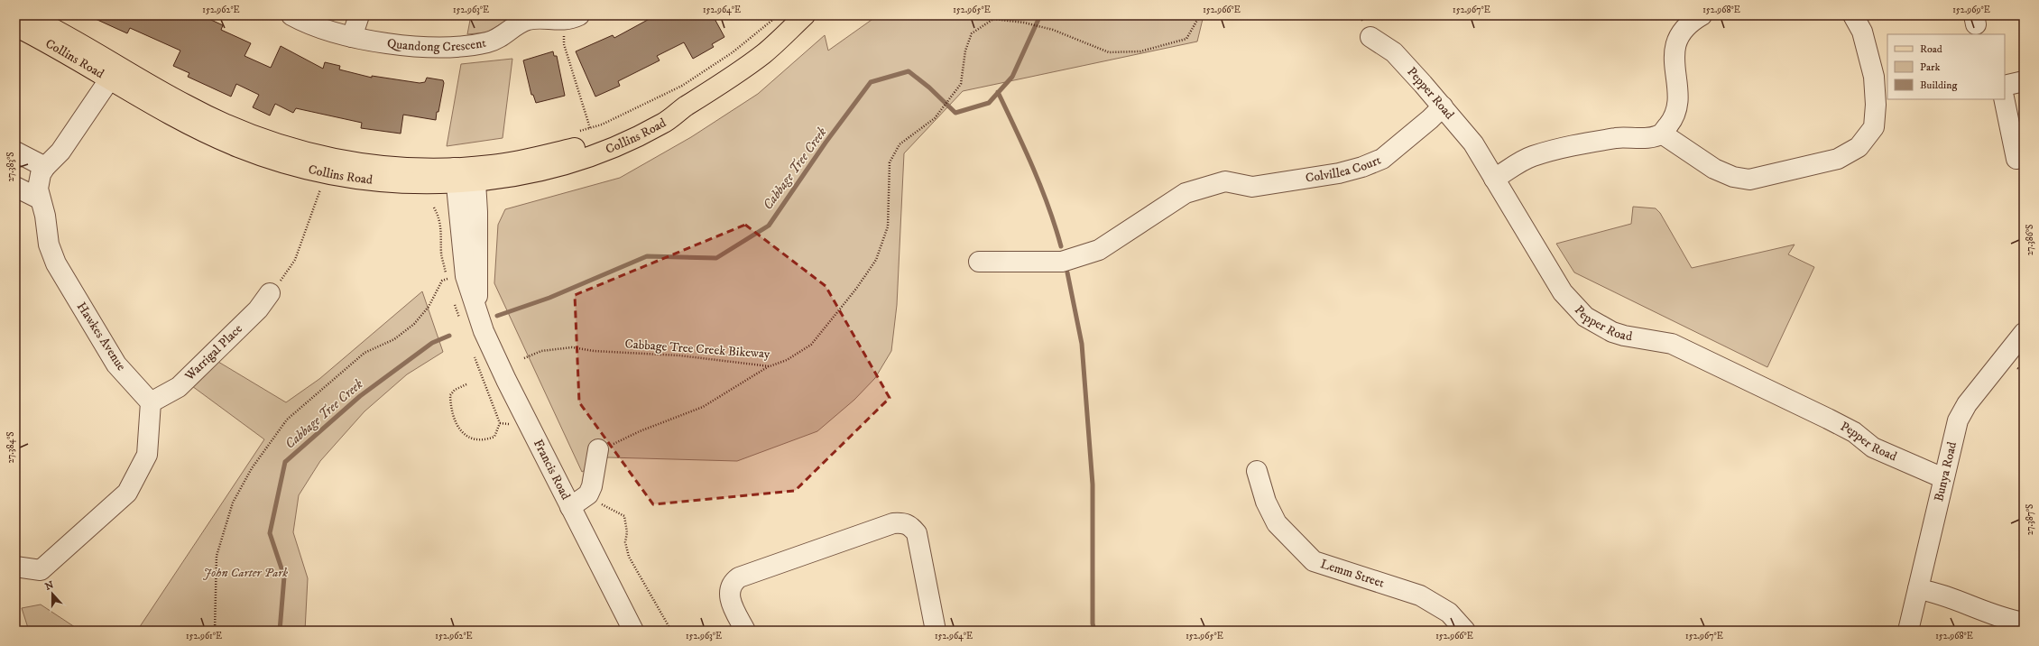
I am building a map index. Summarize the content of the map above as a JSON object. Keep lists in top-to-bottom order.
{
  "streets": {
    "main road": ["Collins Road"],
    "street": [
      "Quandong Crescent",
      "Pepper Road",
      "Colvillea Court",
      "Hawkes Avenue",
      "Warrigal Place",
      "Francis Road",
      "Bunya Road",
      "Lemm Street"
    ],
    "path": ["Cabbage Tree Creek Bikeway"]
  },
  "crossings": [
    ["Collins Road", "Hawkes Avenue"],
    ["Collins Road", "Francis Road"],
    ["Pepper Road", "Colvillea Court"],
    ["Pepper Road", "Bunya Road"],
    ["Hawkes Avenue", "Warrigal Place"]
  ],
  "water": ["Cabbage Tree Creek"],
  "parks": ["John Carter Park"],
  "legend": ["Road", "Park", "Building"],
  "north": "top",
  "coordinates": [
    "152.962°E",
    "152.963°E",
    "152.964°E",
    "152.965°E",
    "152.966°E",
    "152.967°E",
    "152.968°E",
    "152.969°E",
    "27.383°S",
    "27.386°S",
    "27.384°S",
    "27.387°S",
    "152.961°E"
  ]
}
